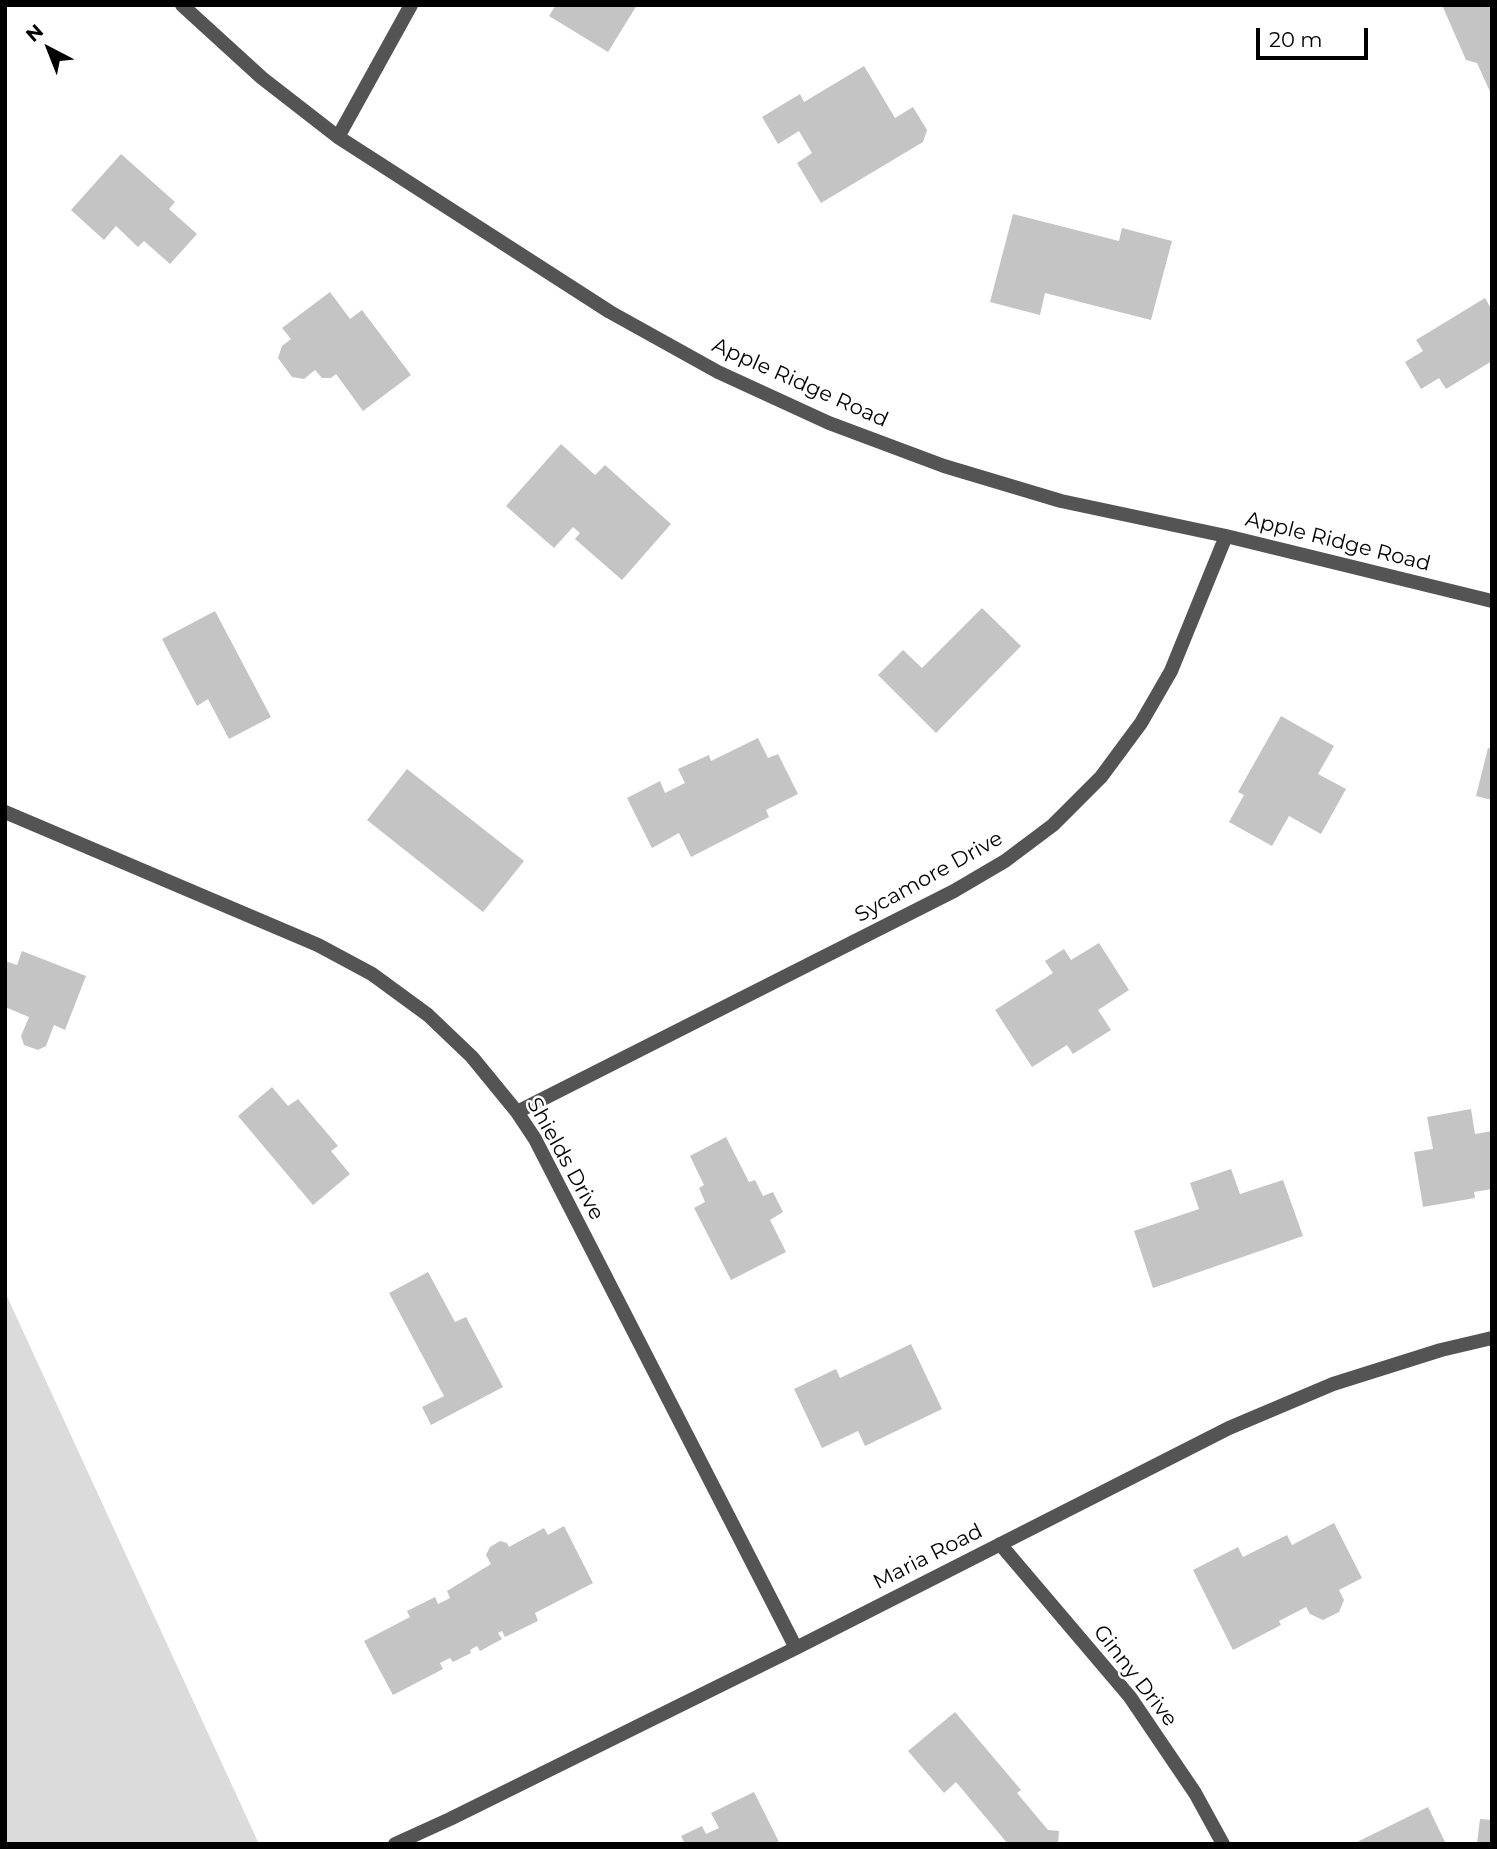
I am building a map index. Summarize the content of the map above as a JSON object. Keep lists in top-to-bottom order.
{
  "streets": {
    "street": [
      "Apple Ridge Road",
      "Sycamore Drive",
      "Shields Drive",
      "Maria Road",
      "Ginny Drive"
    ]
  },
  "crossings": [
    ["Apple Ridge Road", "Sycamore Drive"],
    ["Sycamore Drive", "Shields Drive"],
    ["Shields Drive", "Maria Road"],
    ["Maria Road", "Ginny Drive"]
  ],
  "scale_bar": "20 m",
  "north": "top left"
}
